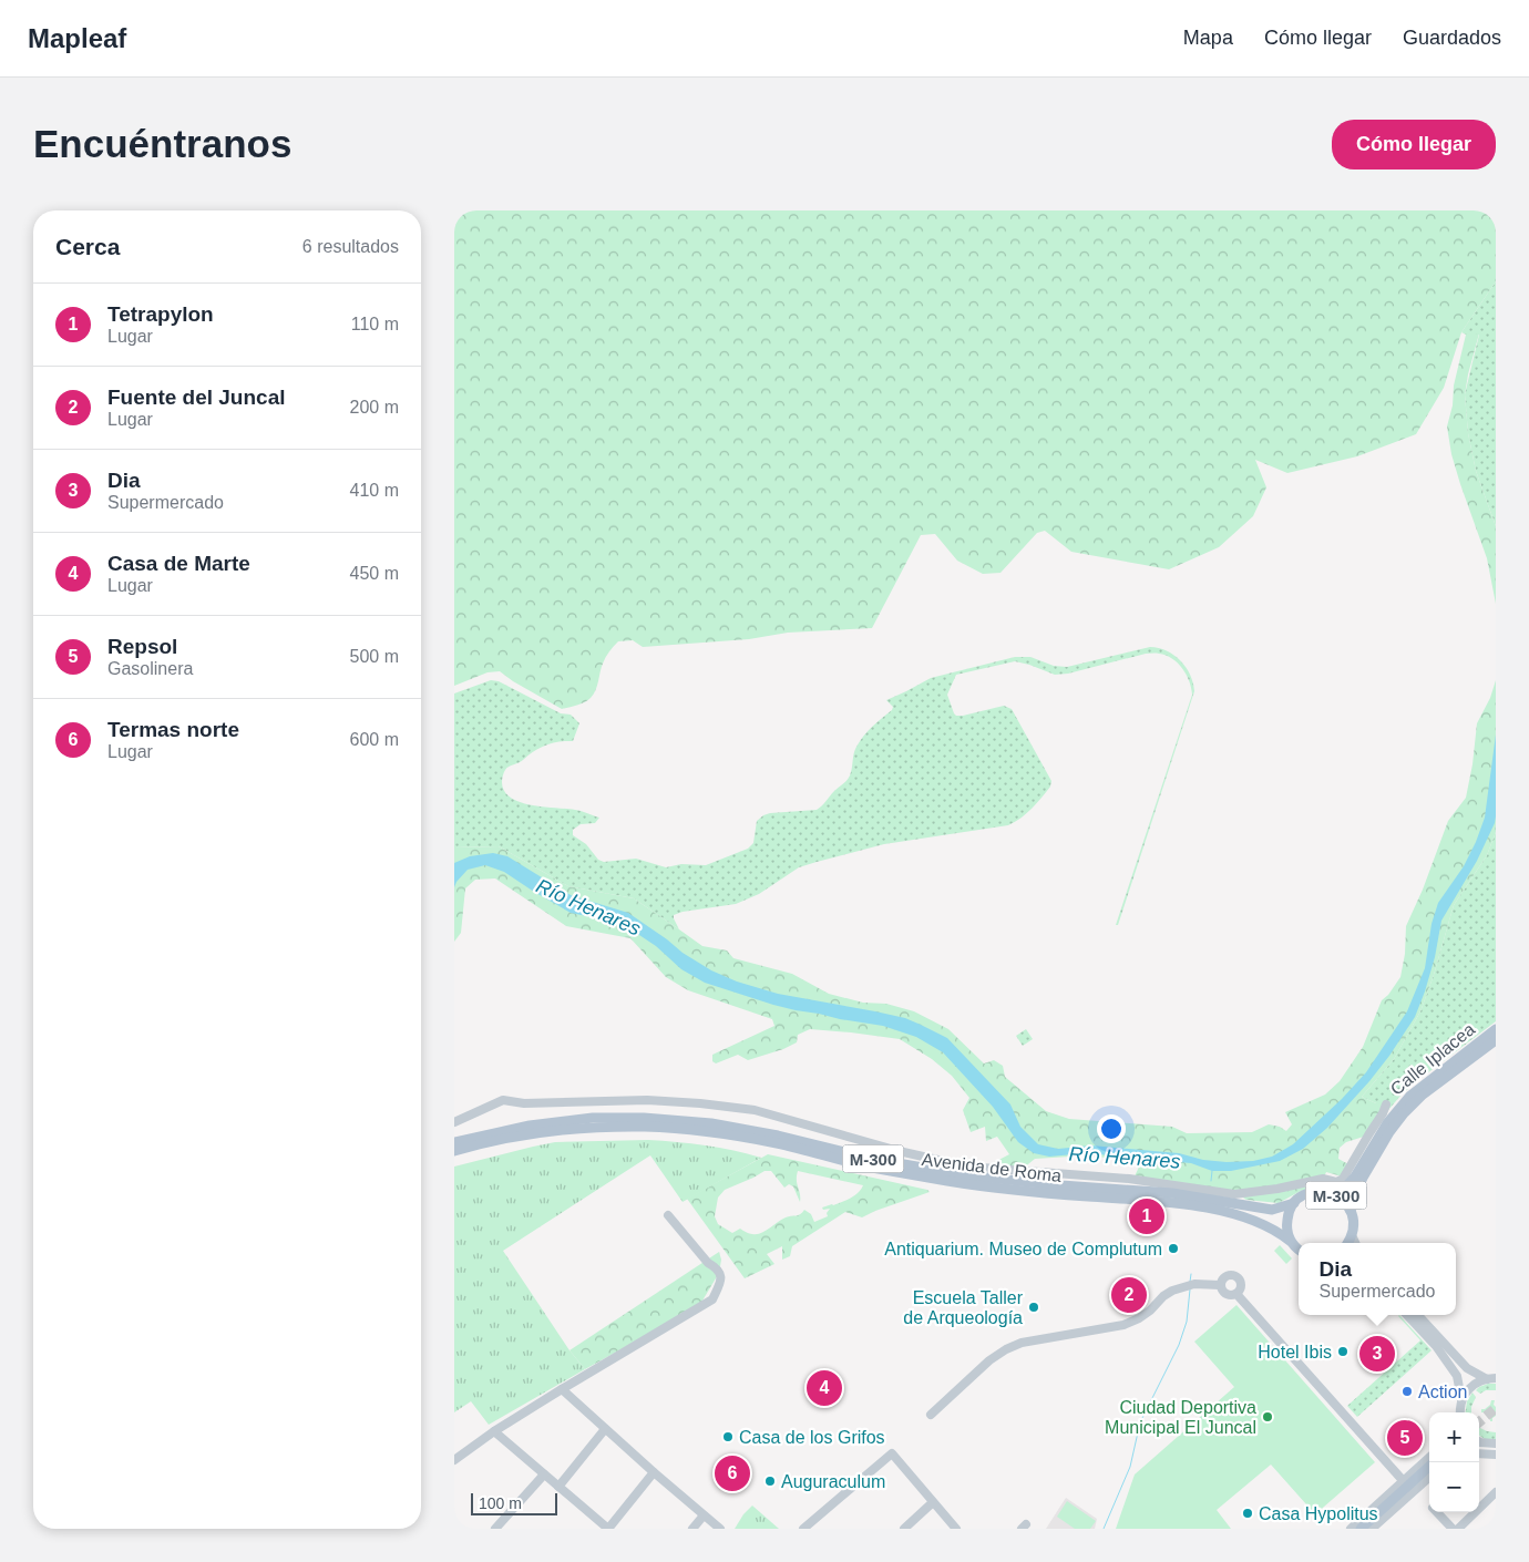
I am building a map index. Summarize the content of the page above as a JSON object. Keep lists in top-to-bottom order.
{
  "streets": {
    "main road": ["Calle Iplacea", "M-300", "Avenida de Roma"]
  },
  "crossings": [
    ["Calle Iplacea", "M-300"],
    ["M-300", "Avenida de Roma"]
  ],
  "water": ["Río Henares"],
  "places": [
    "Antiquarium. Museo de Complutum",
    "Escuela Taller de Arqueología",
    "Hotel Ibis",
    "Action",
    "Ciudad Deportiva Municipal El Juncal",
    "Casa de los Grifos",
    "Auguraculum",
    "Casa Hypolitus"
  ],
  "scale_bar": "100 m",
  "page": {
    "header": "Mapleaf",
    "nav": ["Mapa", "Cómo llegar", "Guardados"],
    "buttons": "Cómo llegar",
    "title": "Encuéntranos",
    "heading": ["Cerca", "6 resultados"],
    "list": [
      {
        "mark": "1",
        "name": "Tetrapylon",
        "note": "Lugar",
        "value": "110 m"
      },
      {
        "mark": "2",
        "name": "Fuente del Juncal",
        "note": "Lugar",
        "value": "200 m"
      },
      {
        "mark": "3",
        "name": "Dia",
        "note": "Supermercado",
        "value": "410 m"
      },
      {
        "mark": "4",
        "name": "Casa de Marte",
        "note": "Lugar",
        "value": "450 m"
      },
      {
        "mark": "5",
        "name": "Repsol",
        "note": "Gasolinera",
        "value": "500 m"
      },
      {
        "mark": "6",
        "name": "Termas norte",
        "note": "Lugar",
        "value": "600 m"
      }
    ],
    "pins": [
      "1",
      "2",
      "3",
      "4",
      "5",
      "6"
    ],
    "popup": ["Dia", "Supermercado"],
    "map_buttons": ["+", "−"],
    "scale": "100 m"
  }
}
